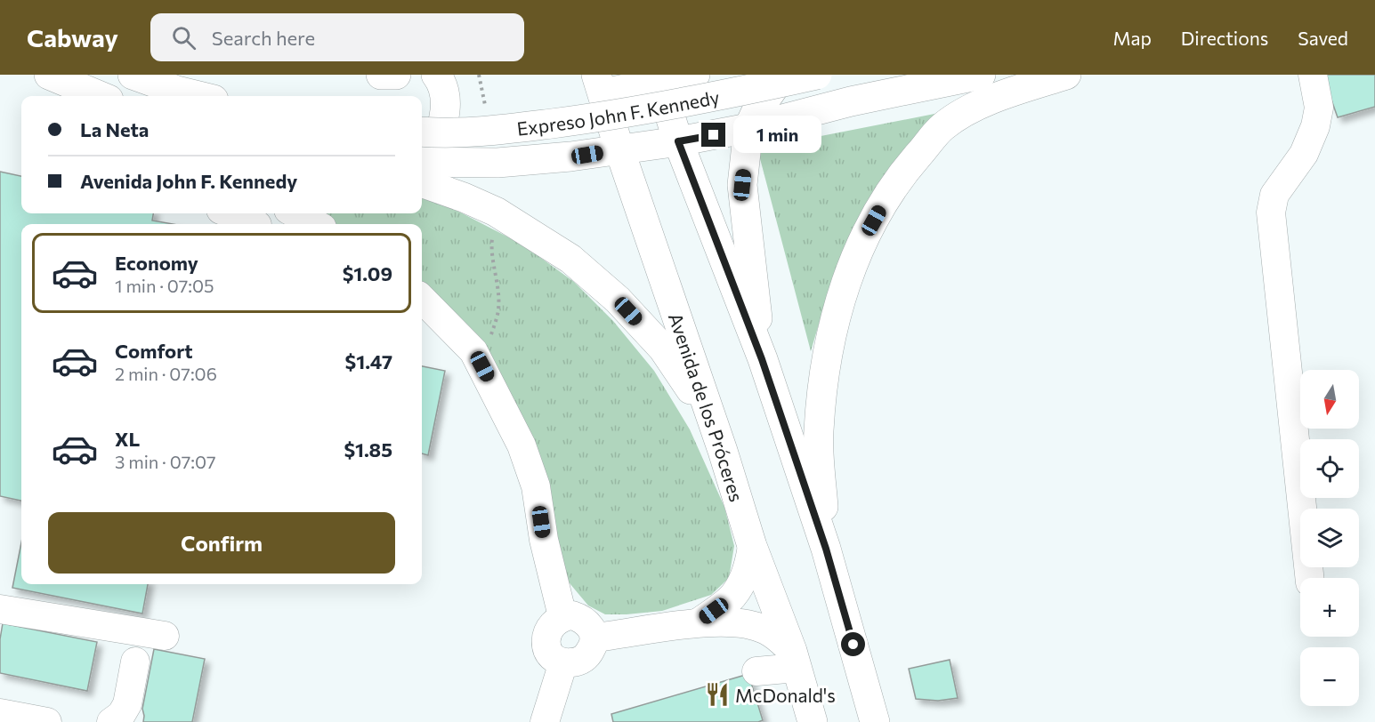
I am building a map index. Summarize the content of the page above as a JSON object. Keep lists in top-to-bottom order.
{
  "streets": {
    "main road": ["Expreso John F. Kennedy", "Avenida de los Próceres"]
  },
  "places": {
    "restaurant": ["McDonald's"]
  },
  "north": "bottom",
  "page": {
    "header": "Cabway",
    "search": "Search here",
    "nav": ["Map", "Directions", "Saved"],
    "banner": ["La Neta", "Avenida John F. Kennedy"],
    "bubble": "1 min",
    "list": [
      {
        "name": "Economy",
        "note": "1 min · 07:05",
        "value": "$1.09"
      },
      {
        "name": "Comfort",
        "note": "2 min · 07:06",
        "value": "$1.47"
      },
      {
        "name": "XL",
        "note": "3 min · 07:07",
        "value": "$1.85"
      }
    ],
    "map_buttons": ["+", "−"],
    "buttons": "Confirm"
  }
}
